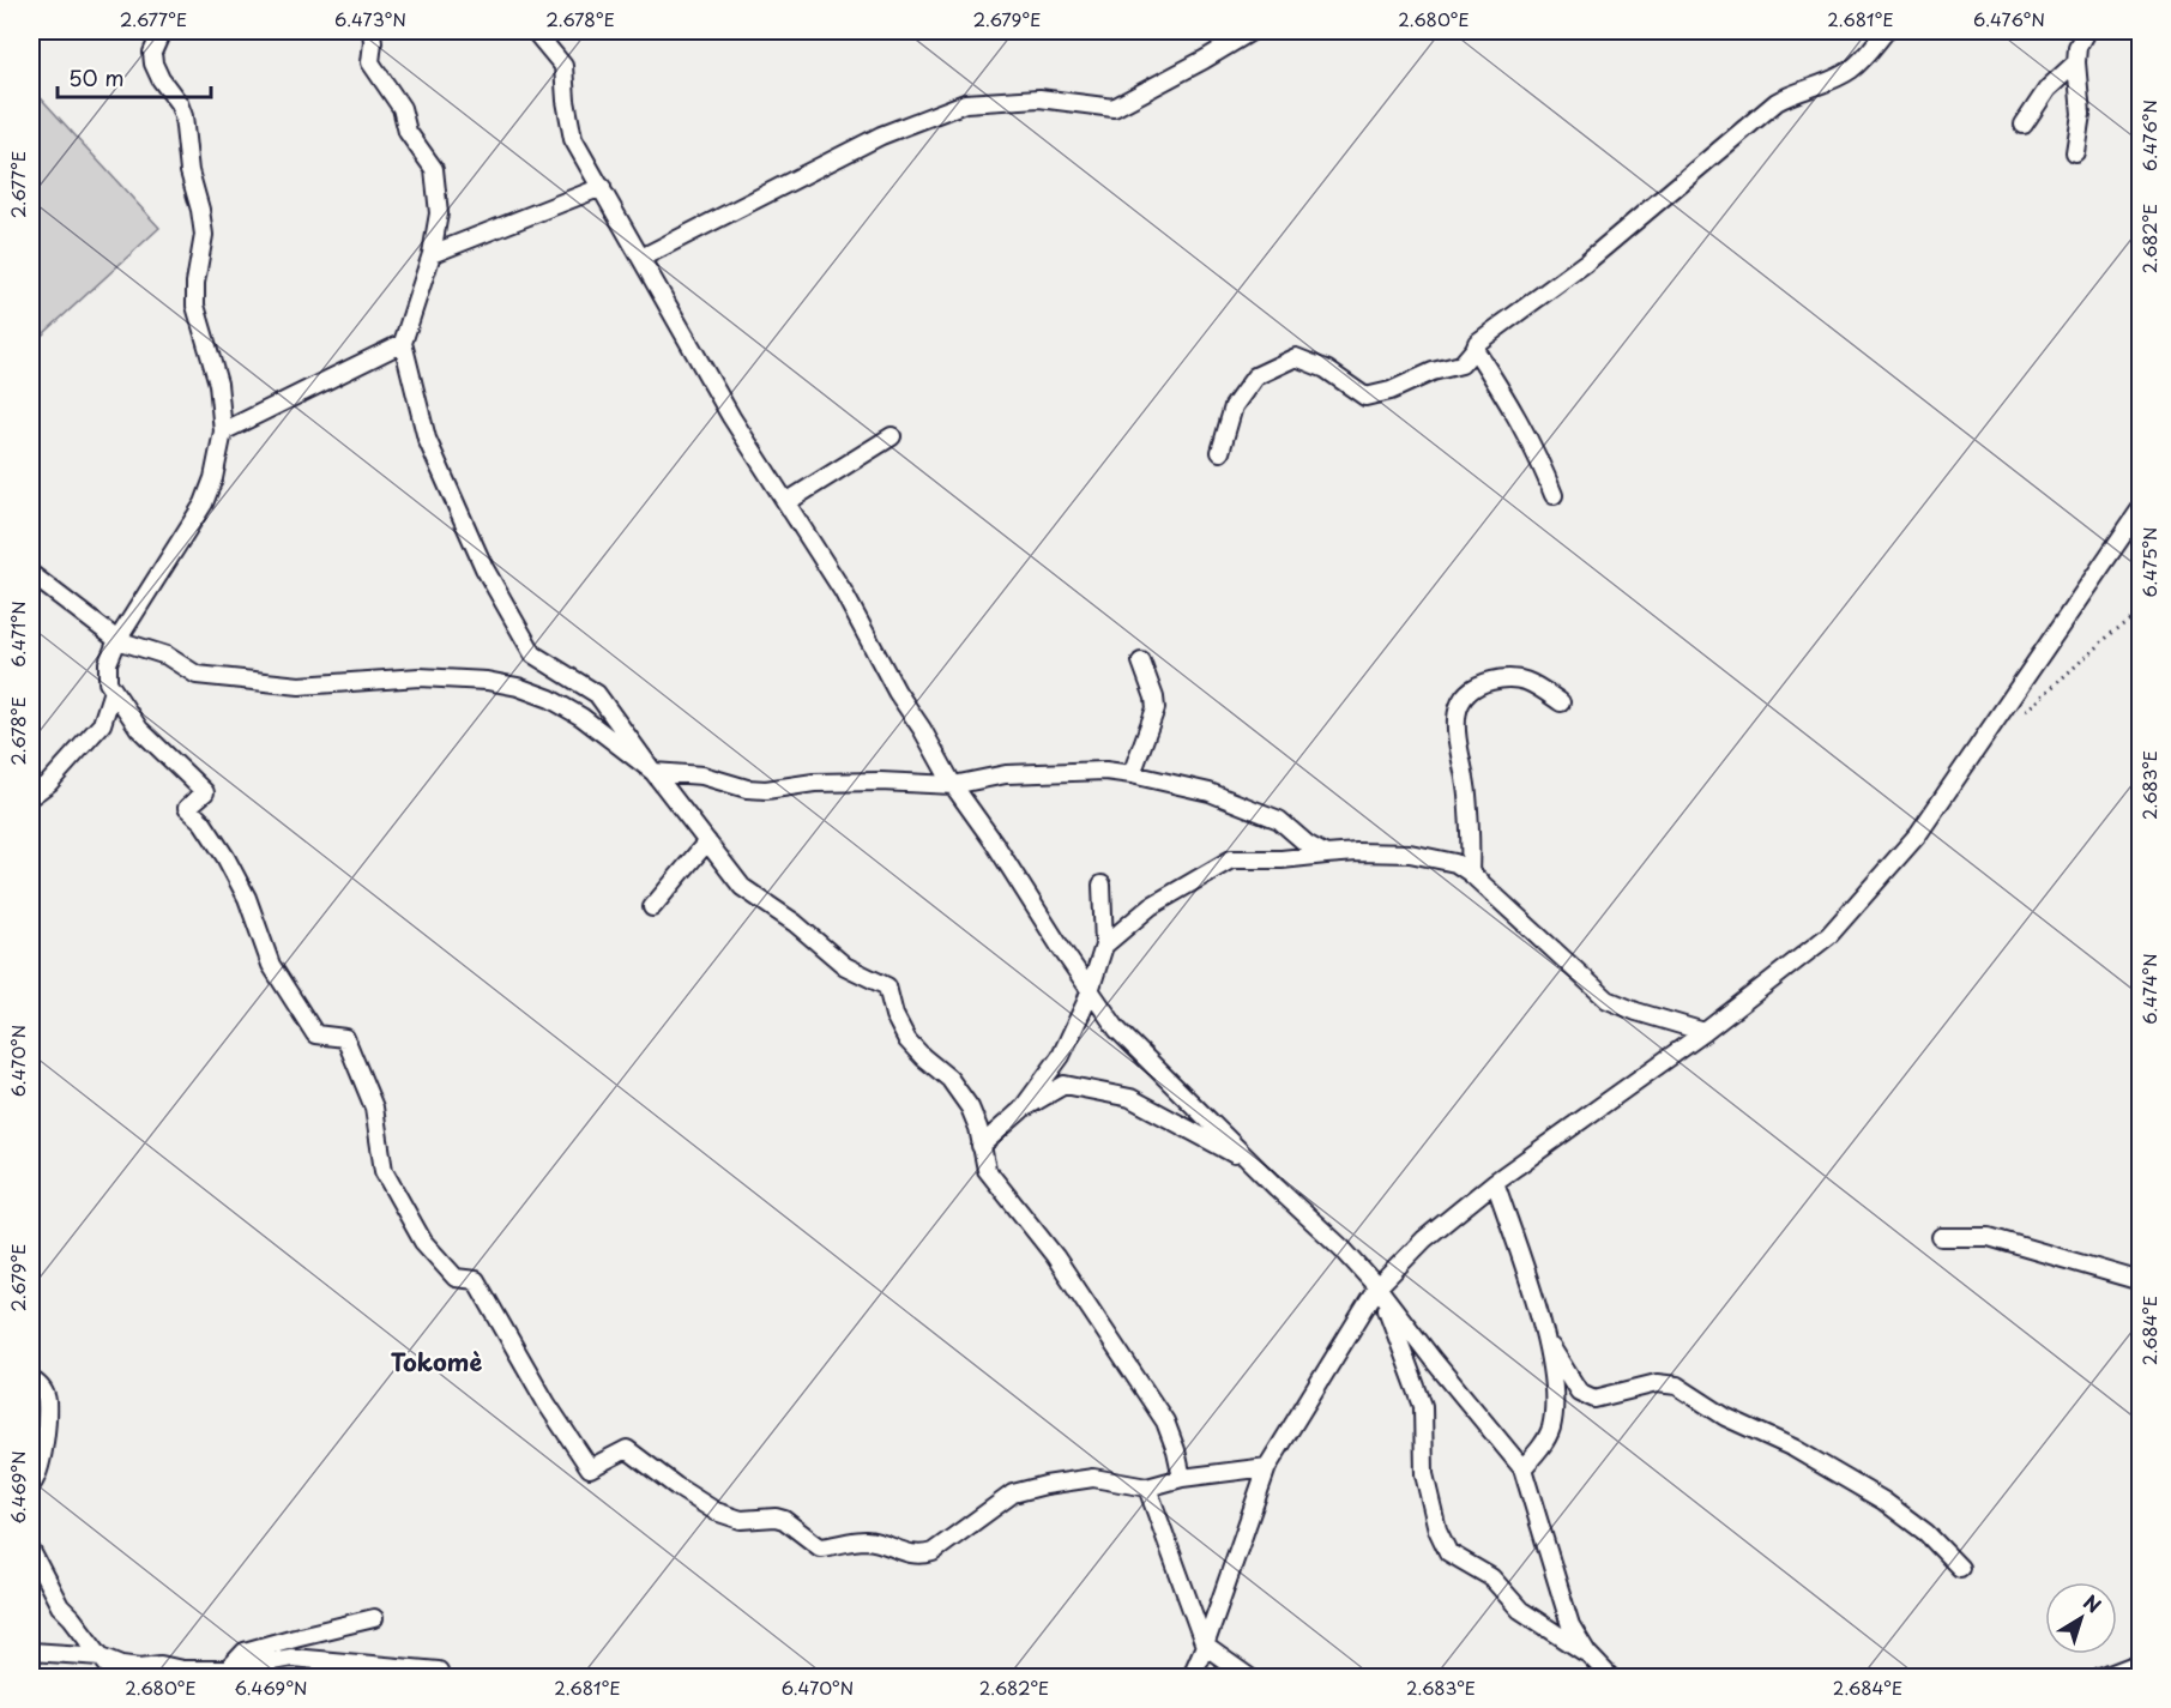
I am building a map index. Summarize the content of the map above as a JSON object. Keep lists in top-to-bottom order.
{
  "districts": ["Tokomè"],
  "scale_bar": "50 m",
  "north": "top right",
  "coordinates": [
    "2.677°E",
    "6.473°N",
    "2.678°E",
    "2.679°E",
    "2.680°E",
    "2.681°E",
    "6.476°N",
    "2.682°E",
    "6.475°N",
    "6.471°N",
    "2.683°E",
    "6.474°N",
    "6.470°N",
    "2.684°E",
    "6.469°N"
  ]
}
